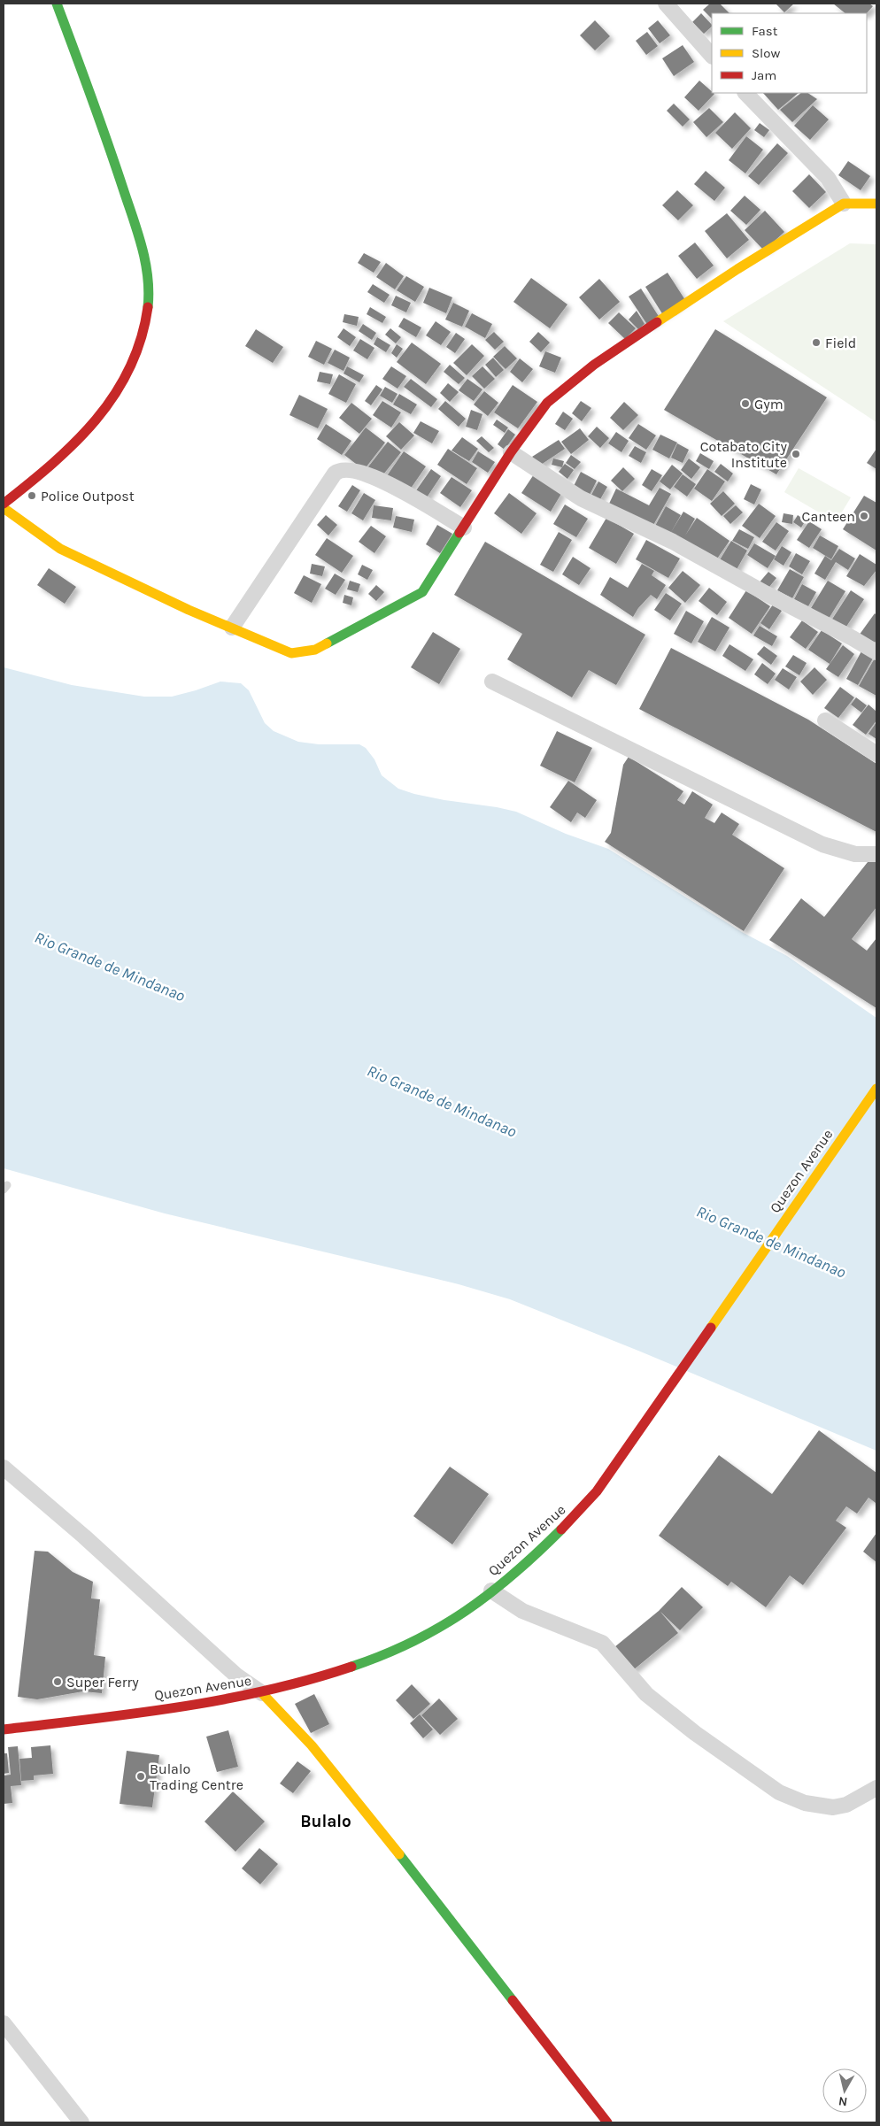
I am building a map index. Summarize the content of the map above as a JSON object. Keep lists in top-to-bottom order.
{
  "streets": {
    "street": ["Quezon Avenue"]
  },
  "districts": ["Bulalo"],
  "water": ["Rio Grande de Mindanao"],
  "places": [
    "Field",
    "Gym",
    "Cotabato City Institute",
    "Police Outpost",
    "Canteen",
    "Super Ferry",
    "Bulalo Trading Centre"
  ],
  "legend": ["Fast", "Slow", "Jam"],
  "north": "bottom"
}
